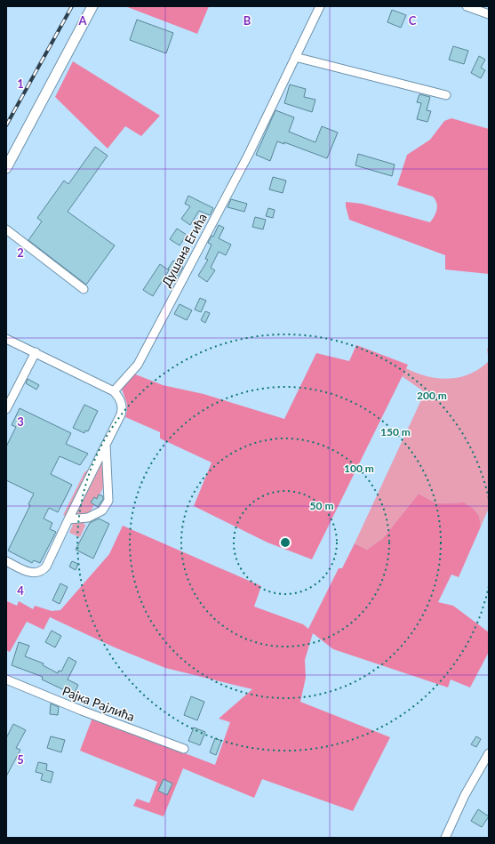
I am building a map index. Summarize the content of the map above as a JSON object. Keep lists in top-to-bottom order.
{
  "streets": {
    "street": ["Душана Егића", "Рајка Рајлића"]
  },
  "grid": {
    "columns": ["A", "B", "C"],
    "rows": [
      "1",
      "2",
      "3",
      "4",
      "5"
    ]
  },
  "rings": [
    "200 m",
    "150 m",
    "100 m",
    "50 m"
  ]
}
